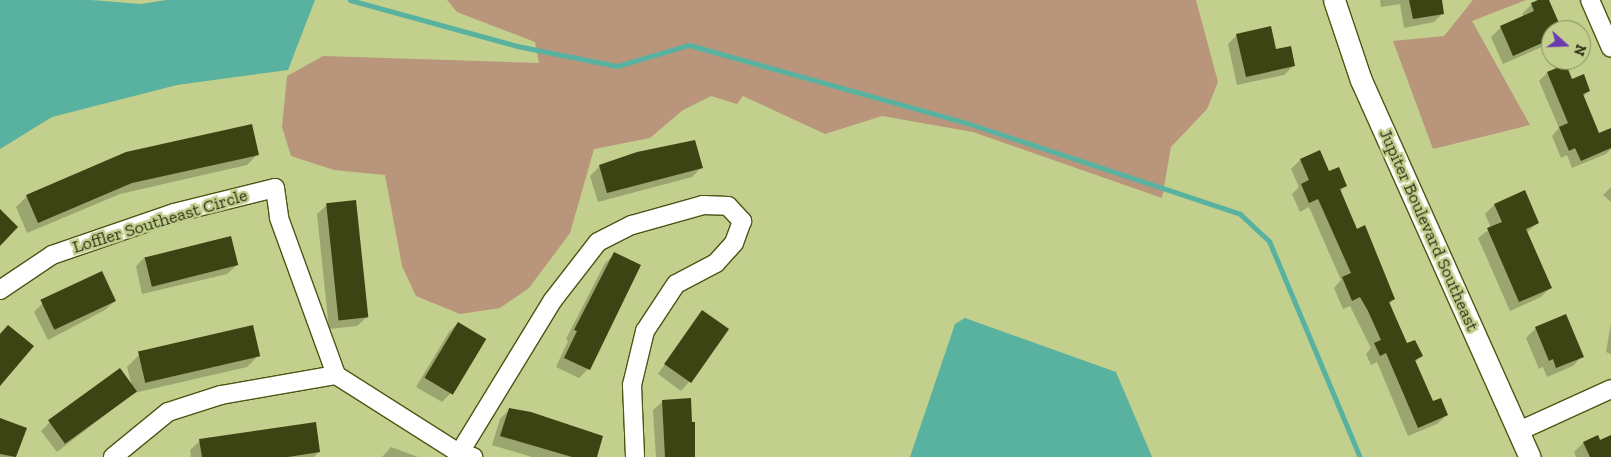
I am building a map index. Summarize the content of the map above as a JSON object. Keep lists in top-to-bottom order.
{
  "streets": {
    "street": ["Loffler Southeast Circle", "Jupiter Boulevard Southeast"]
  },
  "north": "right"
}
